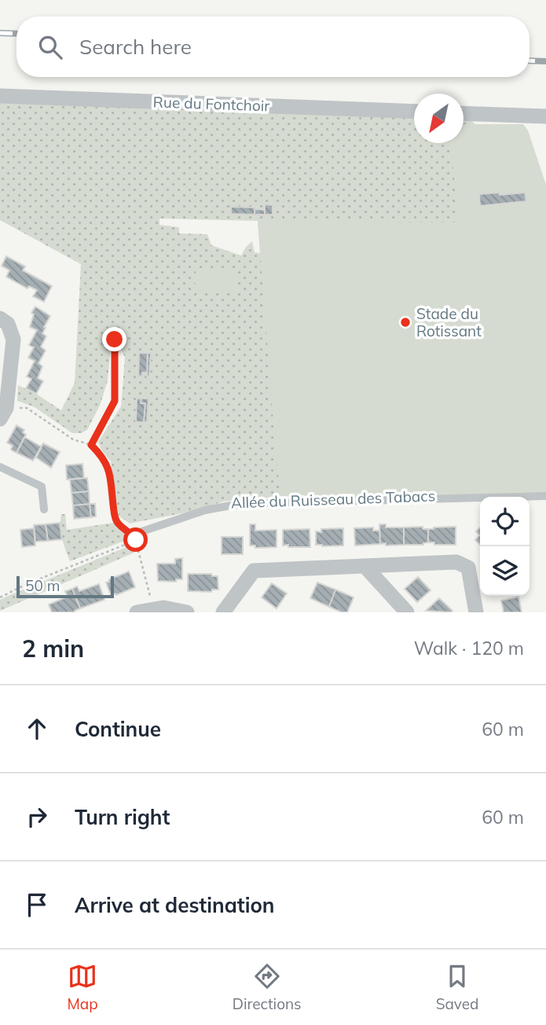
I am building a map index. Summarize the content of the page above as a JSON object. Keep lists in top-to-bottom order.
{
  "streets": {
    "street": ["Rue du Fontchoir"]
  },
  "places": ["Stade du Rotissant"],
  "scale_bar": "50 m",
  "north": "bottom left",
  "page": {
    "search": "Search here",
    "scale": "50 m",
    "heading": ["2 min", "Walk · 120 m"],
    "list": [
      ["Continue", "60 m"],
      ["Turn right", "60 m"],
      "Arrive at destination"
    ],
    "nav": ["Map", "Directions", "Saved"]
  }
}
